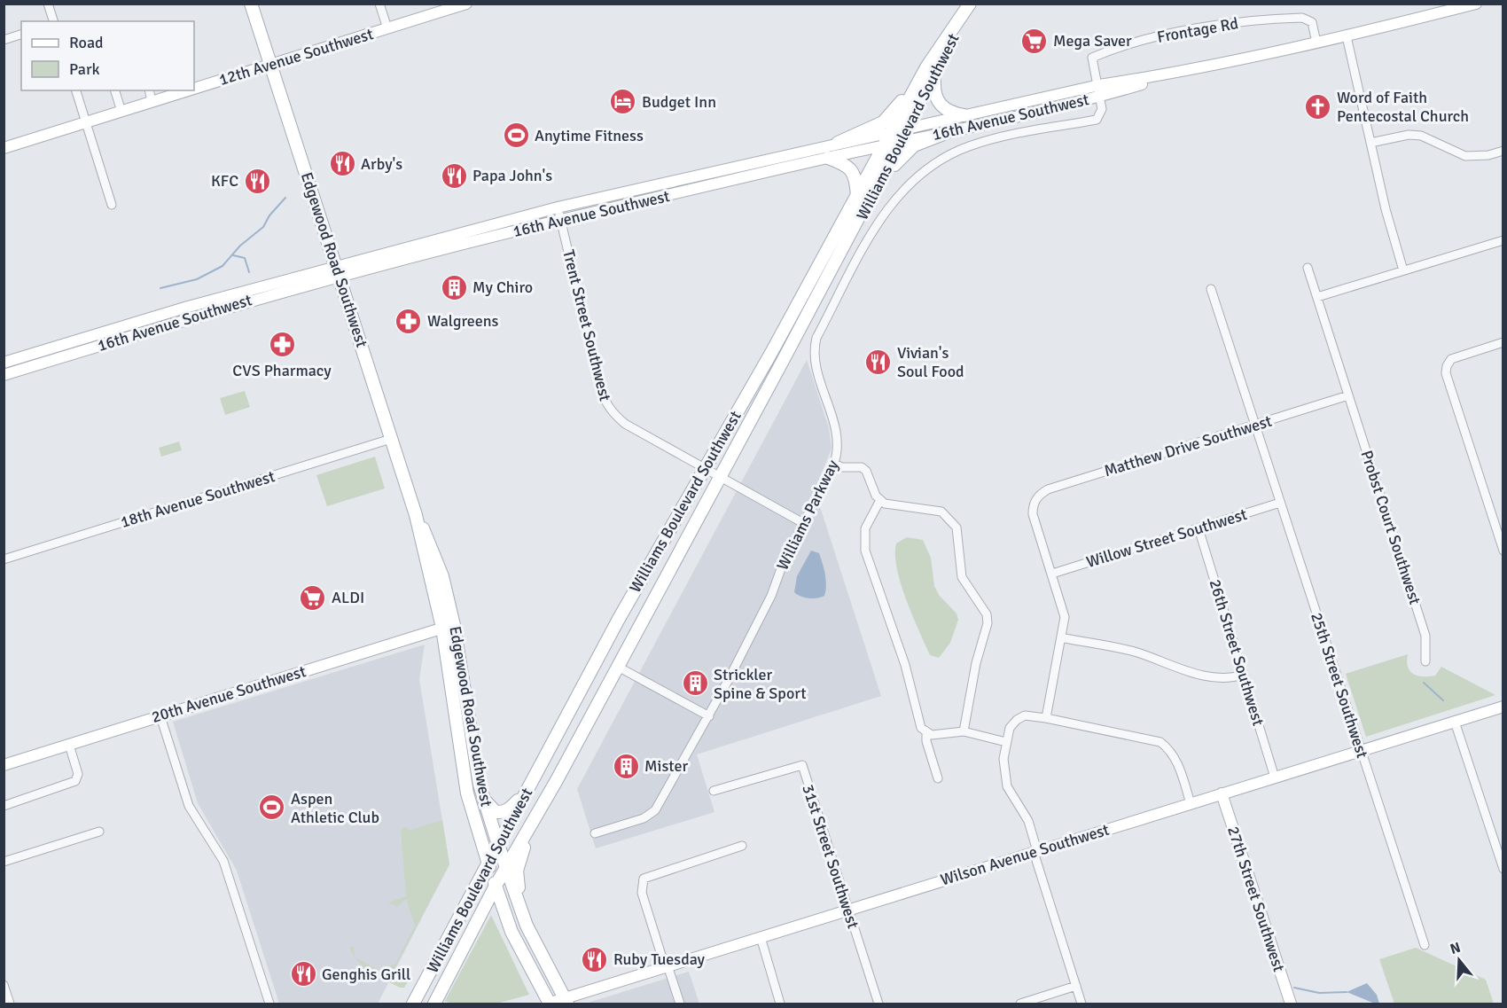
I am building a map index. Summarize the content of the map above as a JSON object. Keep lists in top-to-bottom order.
{
  "streets": {
    "main road": [
      "12th Avenue Southwest",
      "16th Avenue Southwest",
      "Williams Boulevard Southwest",
      "Edgewood Road Southwest",
      "20th Avenue Southwest",
      "Wilson Avenue Southwest",
      "27th Street Southwest"
    ],
    "street": [
      "Frontage Rd",
      "Trent Street Southwest",
      "Matthew Drive Southwest",
      "18th Avenue Southwest",
      "Williams Parkway",
      "Probst Court Southwest",
      "Willow Street Southwest",
      "26th Street Southwest",
      "25th Street Southwest",
      "31st Street Southwest"
    ]
  },
  "crossings": [
    ["Frontage Rd", "16th Avenue Southwest"],
    ["Frontage Rd", "Williams Parkway"],
    ["12th Avenue Southwest", "Edgewood Road Southwest"],
    ["16th Avenue Southwest", "Williams Boulevard Southwest"],
    ["16th Avenue Southwest", "Edgewood Road Southwest"],
    ["16th Avenue Southwest", "Trent Street Southwest"],
    ["16th Avenue Southwest", "Williams Parkway"],
    ["Williams Boulevard Southwest", "Edgewood Road Southwest"],
    ["Williams Boulevard Southwest", "Trent Street Southwest"],
    ["Edgewood Road Southwest", "18th Avenue Southwest"],
    ["Edgewood Road Southwest", "20th Avenue Southwest"],
    ["Edgewood Road Southwest", "Wilson Avenue Southwest"],
    ["Trent Street Southwest", "Williams Parkway"],
    ["Matthew Drive Southwest", "Probst Court Southwest"],
    ["Matthew Drive Southwest", "Willow Street Southwest"],
    ["Matthew Drive Southwest", "25th Street Southwest"],
    ["Willow Street Southwest", "26th Street Southwest"],
    ["Willow Street Southwest", "25th Street Southwest"],
    ["26th Street Southwest", "Wilson Avenue Southwest"],
    ["25th Street Southwest", "Wilson Avenue Southwest"],
    ["Wilson Avenue Southwest", "31st Street Southwest"],
    ["Wilson Avenue Southwest", "27th Street Southwest"]
  ],
  "places": {
    "supermarket": ["Mega Saver", "ALDI"],
    "hotel": ["Budget Inn"],
    "church": ["Word of Faith Pentecostal Church"],
    "sports": ["Anytime Fitness", "Aspen Athletic Club"],
    "restaurant": [
      "Arby's",
      "Papa John's",
      "KFC",
      "Vivian's Soul Food",
      "Ruby Tuesday",
      "Genghis Grill"
    ],
    "building": ["My Chiro", "Strickler Spine & Sport", "Mister"],
    "pharmacy": ["Walgreens", "CVS Pharmacy"]
  },
  "legend": ["Road", "Park"],
  "north": "top"
}
